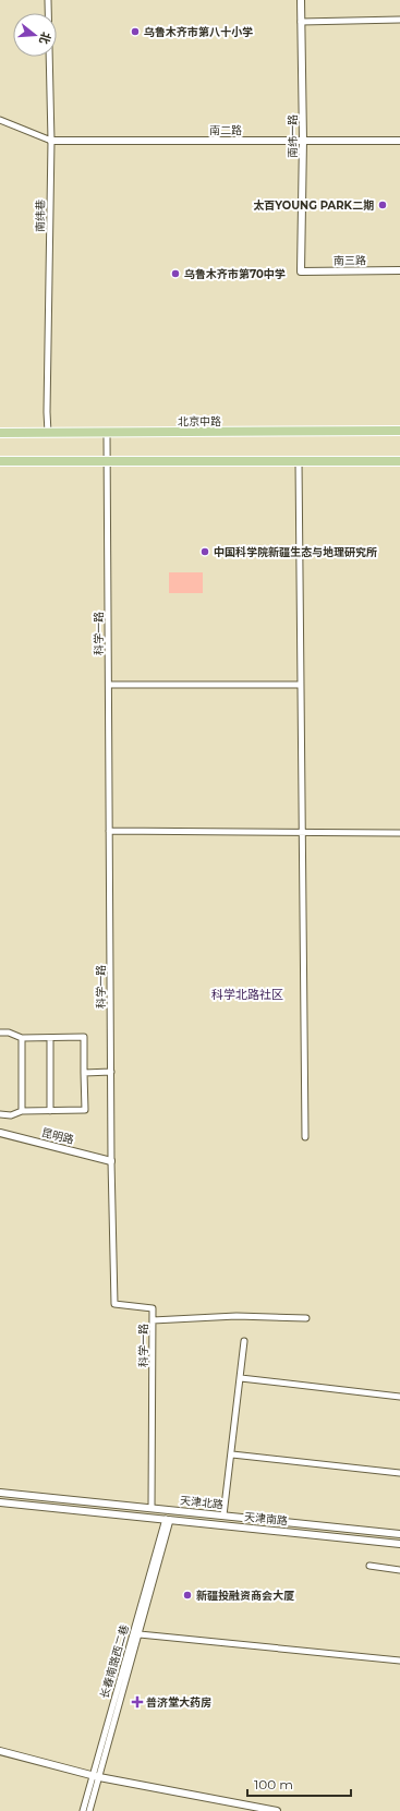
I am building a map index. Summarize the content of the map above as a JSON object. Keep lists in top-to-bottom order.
{
  "streets": {
    "main road": ["北京中路"],
    "street": [
      "南二路",
      "南纬一路",
      "南纬巷",
      "南三路",
      "科学一路",
      "昆明路",
      "天津北路",
      "天津南路",
      "长春南路西二巷"
    ]
  },
  "crossings": [
    ["南二路", "南纬一路"],
    ["南二路", "南纬巷"],
    ["南纬一路", "南三路"],
    ["南纬巷", "北京中路"],
    ["北京中路", "科学一路"],
    ["科学一路", "昆明路"],
    ["科学一路", "天津北路"],
    ["天津南路", "长春南路西二巷"]
  ],
  "districts": ["科学北路社区"],
  "places": {
    "other": [
      "乌鲁木齐市第八十小学",
      "太百YOUNG PARK二期",
      "乌鲁木齐市第70中学",
      "中国科学院新疆生态与地理研究所",
      "新疆投融资商会大厦"
    ],
    "health": ["普济堂大药房"]
  },
  "scale_bar": "100 m",
  "north": "right"
}
